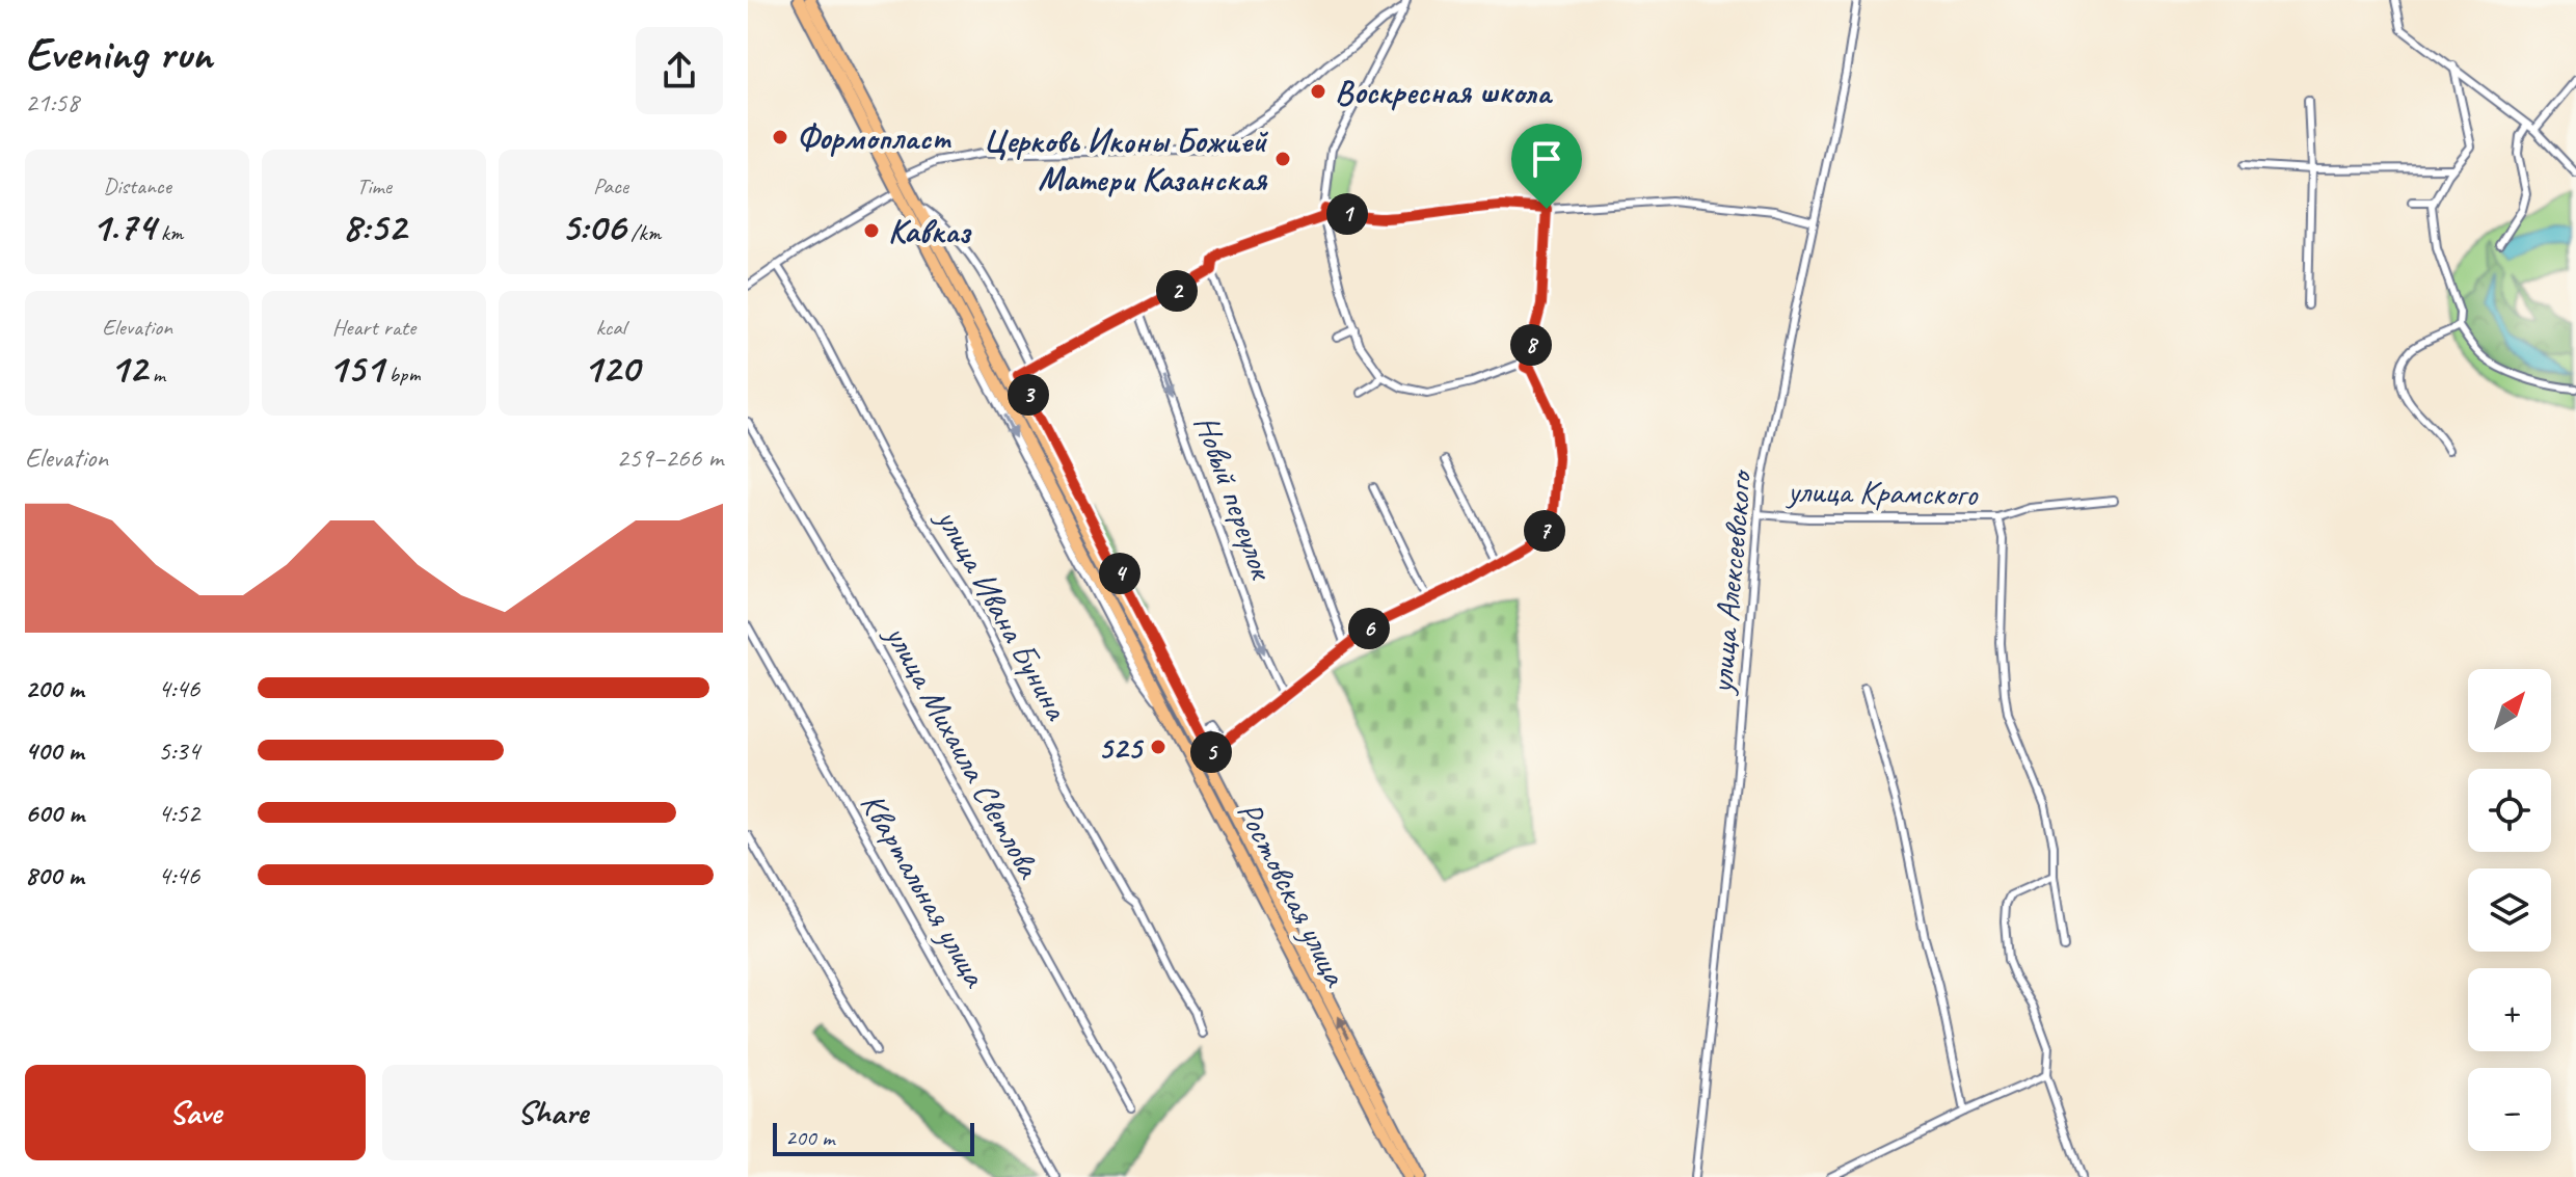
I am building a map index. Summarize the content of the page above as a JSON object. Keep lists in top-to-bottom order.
{
  "streets": {
    "highway": ["Ростовская улица"],
    "street": [
      "улица Крамского",
      "Новый переулок",
      "улица Алексеевского",
      "улица Ивана Бунина",
      "улица Михаила Светлова",
      "Квартальная улица"
    ]
  },
  "crossings": [
    ["улица Крамского", "улица Алексеевского"]
  ],
  "one_way": ["Новый переулок"],
  "places": [
    "Воскресная школа",
    "Формопласт",
    "Церковь Иконы Божией Матери Казанская",
    "Кавказ",
    "525"
  ],
  "scale_bar": "200 m",
  "north": "top right",
  "page": {
    "heading": ["Evening run", "21:58"],
    "stats": [
      ["Distance", "1.74 km"],
      ["Time", "8:52"],
      ["Pace", "5:06 /km"],
      ["Elevation", "12 m"],
      ["Heart rate", "151 bpm"],
      ["kcal", "120"]
    ],
    "pins": [
      "1",
      "2",
      "8",
      "3",
      "7",
      "4",
      "6",
      "5"
    ],
    "chart": ["Elevation", "259–266 m"],
    "list": [
      {
        "name": "200 m",
        "note": "4:46"
      },
      {
        "name": "400 m",
        "note": "5:34"
      },
      {
        "name": "600 m",
        "note": "4:52"
      },
      {
        "name": "800 m",
        "note": "4:46"
      }
    ],
    "map_buttons": ["+", "−"],
    "buttons": ["Save", "Share"],
    "scale": "200 m"
  }
}
